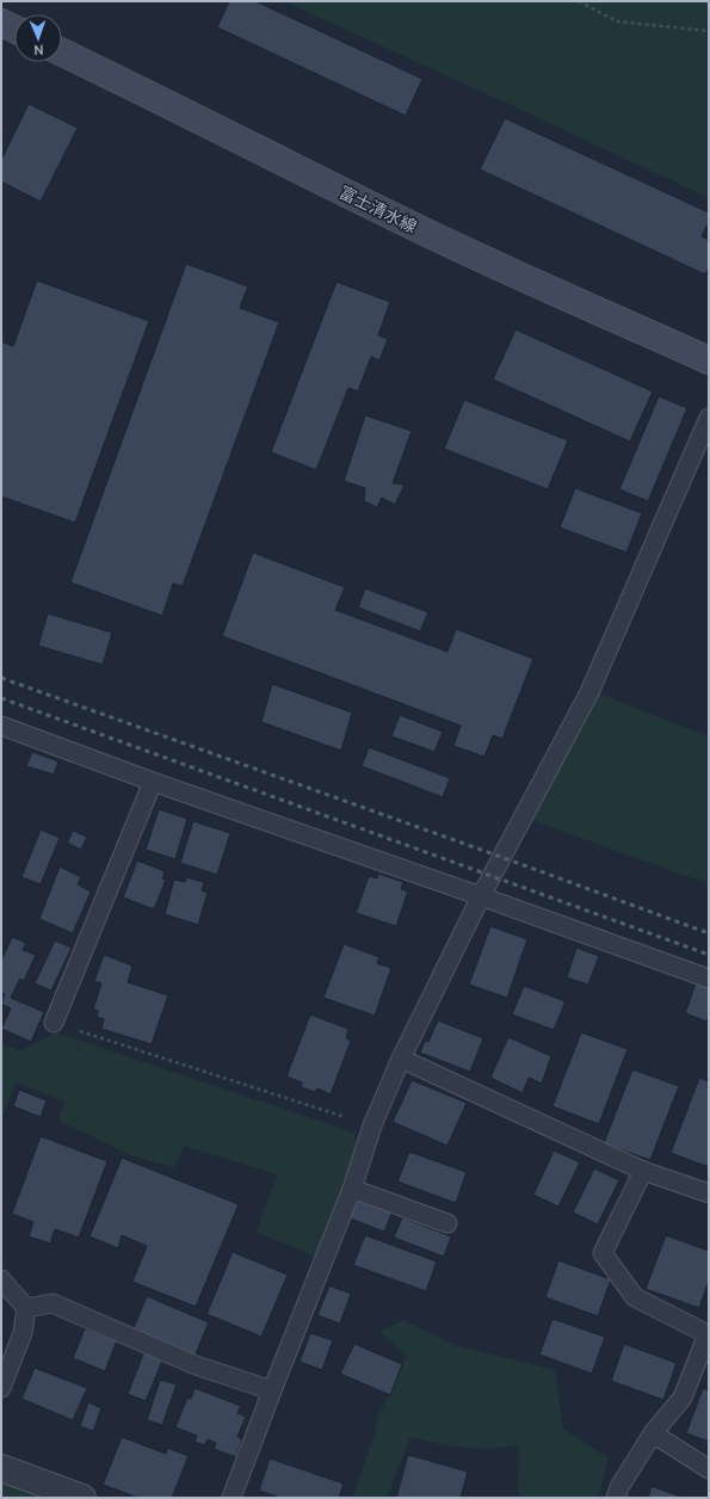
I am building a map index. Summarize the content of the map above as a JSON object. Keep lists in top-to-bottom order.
{
  "streets": {
    "main road": ["富士清水線"]
  },
  "north": "bottom"
}
